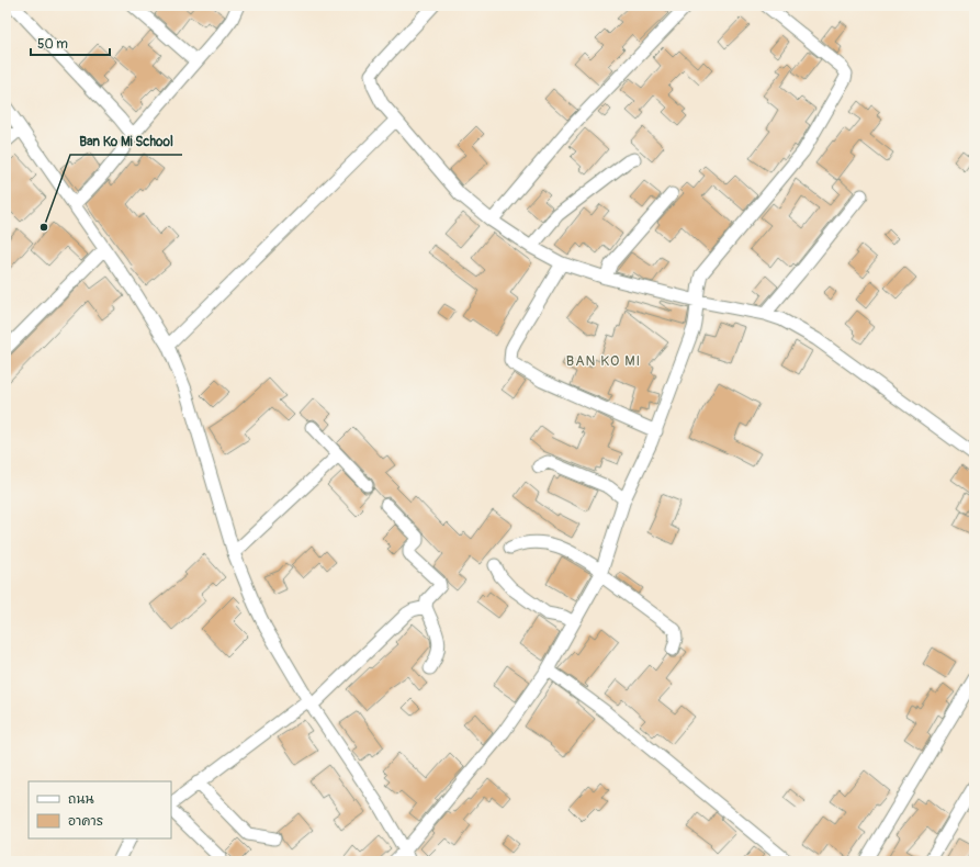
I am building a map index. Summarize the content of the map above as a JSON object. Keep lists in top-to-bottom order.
{
  "districts": ["BAN KO MI"],
  "places": ["Ban Ko Mi School"],
  "legend": ["ถนน", "อาคาร"],
  "scale_bar": "50 m"
}
